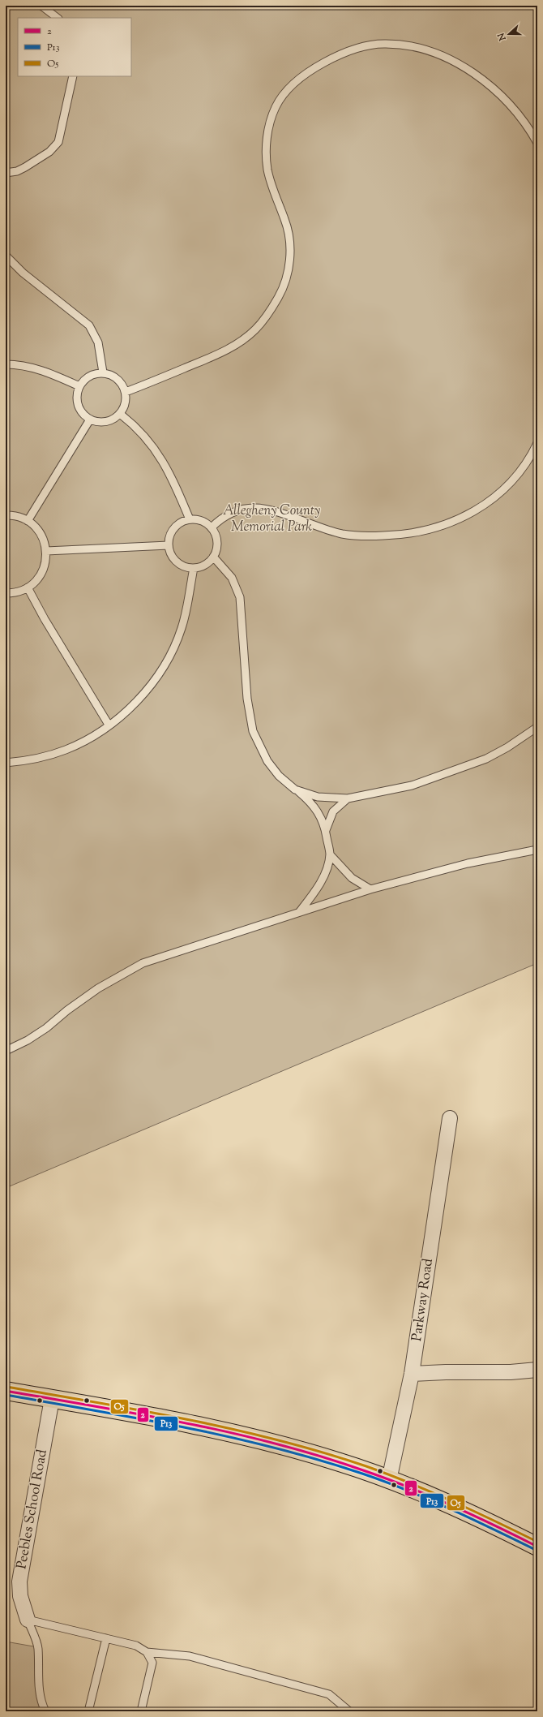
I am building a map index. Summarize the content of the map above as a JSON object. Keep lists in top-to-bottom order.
{
  "streets": {
    "street": ["Parkway Road", "Peebles School Road"]
  },
  "parks": ["Allegheny County Memorial Park"],
  "lines": ["transit line O5", "transit line 2", "transit line P13"],
  "legend": ["2", "P13", "O5"],
  "north": "left"
}
